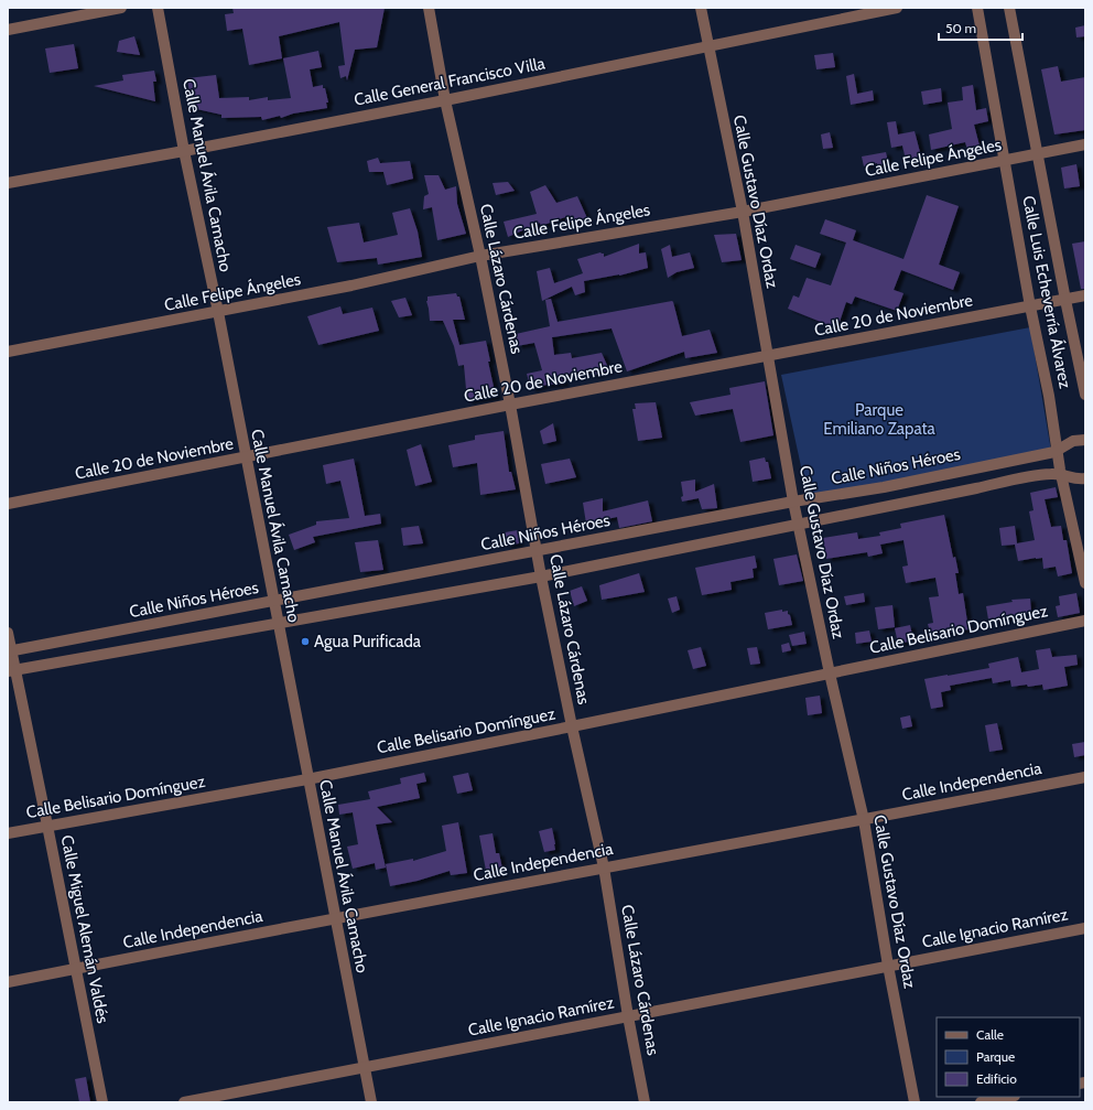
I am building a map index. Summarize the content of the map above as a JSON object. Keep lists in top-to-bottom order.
{
  "streets": {
    "street": [
      "Calle General Francisco Villa",
      "Calle Felipe Ángeles",
      "Calle Manuel Ávila Camacho",
      "Calle Gustavo Díaz Ordaz",
      "Calle Lázaro Cárdenas",
      "Calle Luis Echeverría Álvarez",
      "Calle 20 de Noviembre",
      "Calle Niños Héroes",
      "Calle Belisario Domínguez",
      "Calle Independencia",
      "Calle Ignacio Ramírez",
      "Calle Miguel Alemán Valdés"
    ]
  },
  "crossings": [
    ["Calle General Francisco Villa", "Calle Manuel Ávila Camacho"],
    ["Calle General Francisco Villa", "Calle Gustavo Díaz Ordaz"],
    ["Calle General Francisco Villa", "Calle Lázaro Cárdenas"],
    ["Calle Felipe Ángeles", "Calle Manuel Ávila Camacho"],
    ["Calle Felipe Ángeles", "Calle Gustavo Díaz Ordaz"],
    ["Calle Felipe Ángeles", "Calle Lázaro Cárdenas"],
    ["Calle Felipe Ángeles", "Calle Luis Echeverría Álvarez"],
    ["Calle Manuel Ávila Camacho", "Calle 20 de Noviembre"],
    ["Calle Manuel Ávila Camacho", "Calle Niños Héroes"],
    ["Calle Manuel Ávila Camacho", "Calle Belisario Domínguez"],
    ["Calle Manuel Ávila Camacho", "Calle Independencia"],
    ["Calle Manuel Ávila Camacho", "Calle Ignacio Ramírez"],
    ["Calle Gustavo Díaz Ordaz", "Calle 20 de Noviembre"],
    ["Calle Gustavo Díaz Ordaz", "Calle Niños Héroes"],
    ["Calle Gustavo Díaz Ordaz", "Calle Belisario Domínguez"],
    ["Calle Gustavo Díaz Ordaz", "Calle Independencia"],
    ["Calle Gustavo Díaz Ordaz", "Calle Ignacio Ramírez"],
    ["Calle Lázaro Cárdenas", "Calle 20 de Noviembre"],
    ["Calle Lázaro Cárdenas", "Calle Niños Héroes"],
    ["Calle Lázaro Cárdenas", "Calle Belisario Domínguez"],
    ["Calle Lázaro Cárdenas", "Calle Independencia"],
    ["Calle Lázaro Cárdenas", "Calle Ignacio Ramírez"],
    ["Calle Luis Echeverría Álvarez", "Calle 20 de Noviembre"],
    ["Calle Luis Echeverría Álvarez", "Calle Niños Héroes"],
    ["Calle Niños Héroes", "Calle Miguel Alemán Valdés"],
    ["Calle Belisario Domínguez", "Calle Miguel Alemán Valdés"],
    ["Calle Independencia", "Calle Miguel Alemán Valdés"]
  ],
  "parks": ["Parque Emiliano Zapata"],
  "places": ["Agua Purificada"],
  "legend": ["Calle", "Parque", "Edificio"],
  "scale_bar": "50 m"
}
